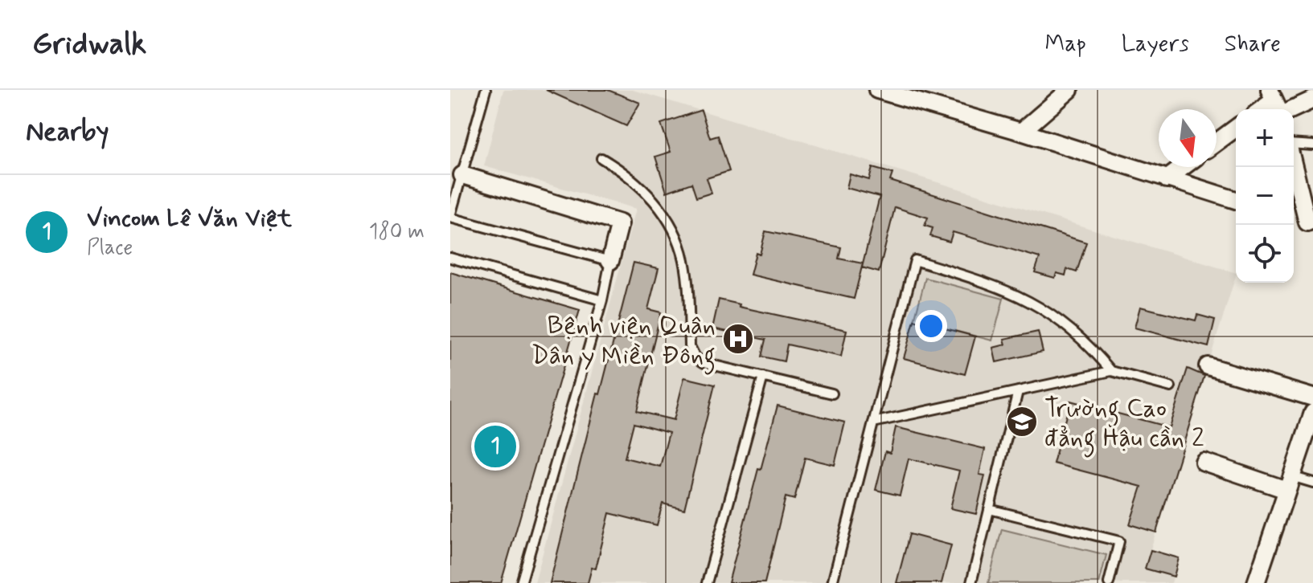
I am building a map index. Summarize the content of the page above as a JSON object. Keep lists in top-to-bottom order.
{
  "places": {
    "hospital": ["Bệnh viện Quân Dân y Miền Đông"],
    "school or university": ["Trường Cao đẳng Hậu cần 2"]
  },
  "north": "bottom",
  "page": {
    "header": "Gridwalk",
    "nav": ["Map", "Layers", "Share"],
    "heading": "Nearby",
    "map_buttons": ["+", "−"],
    "list": [
      {
        "mark": "1",
        "name": "Vincom Lê Văn Việt",
        "note": "Place",
        "value": "180 m"
      }
    ],
    "pins": "1"
  }
}
